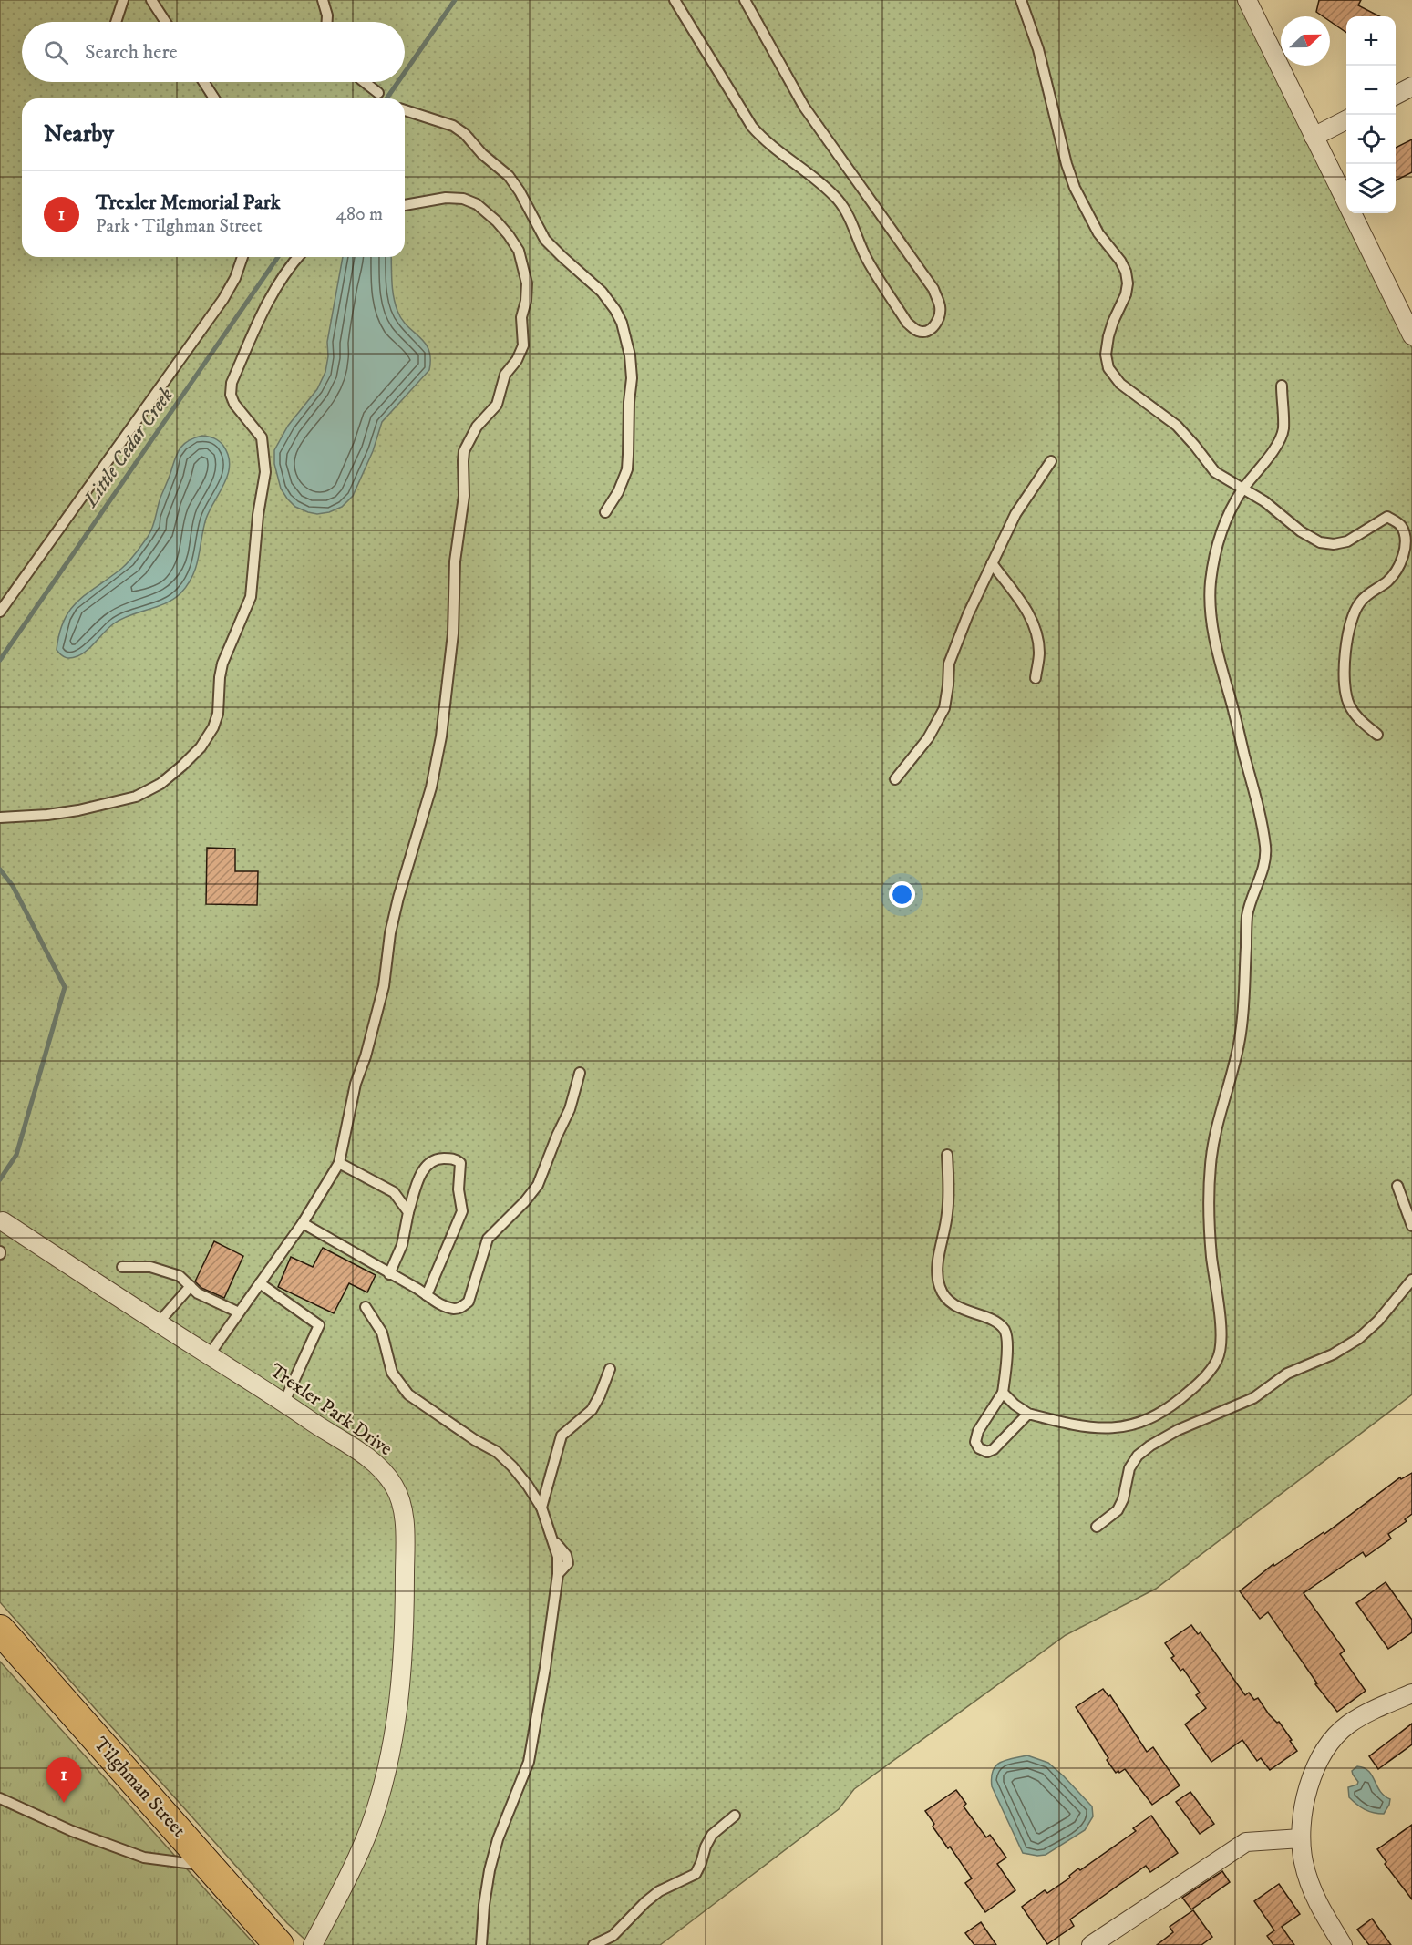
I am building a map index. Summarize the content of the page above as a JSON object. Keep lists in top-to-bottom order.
{
  "streets": {
    "main road": ["Tilghman Street"],
    "street": ["Trexler Park Drive"]
  },
  "water": ["Little Cedar Creek"],
  "north": "right",
  "page": {
    "map_buttons": ["+", "−"],
    "search": "Search here",
    "heading": "Nearby",
    "list": [
      {
        "mark": "1",
        "name": "Trexler Memorial Park",
        "note": "Park · Tilghman Street",
        "value": "480 m"
      }
    ],
    "pins": "1"
  }
}
